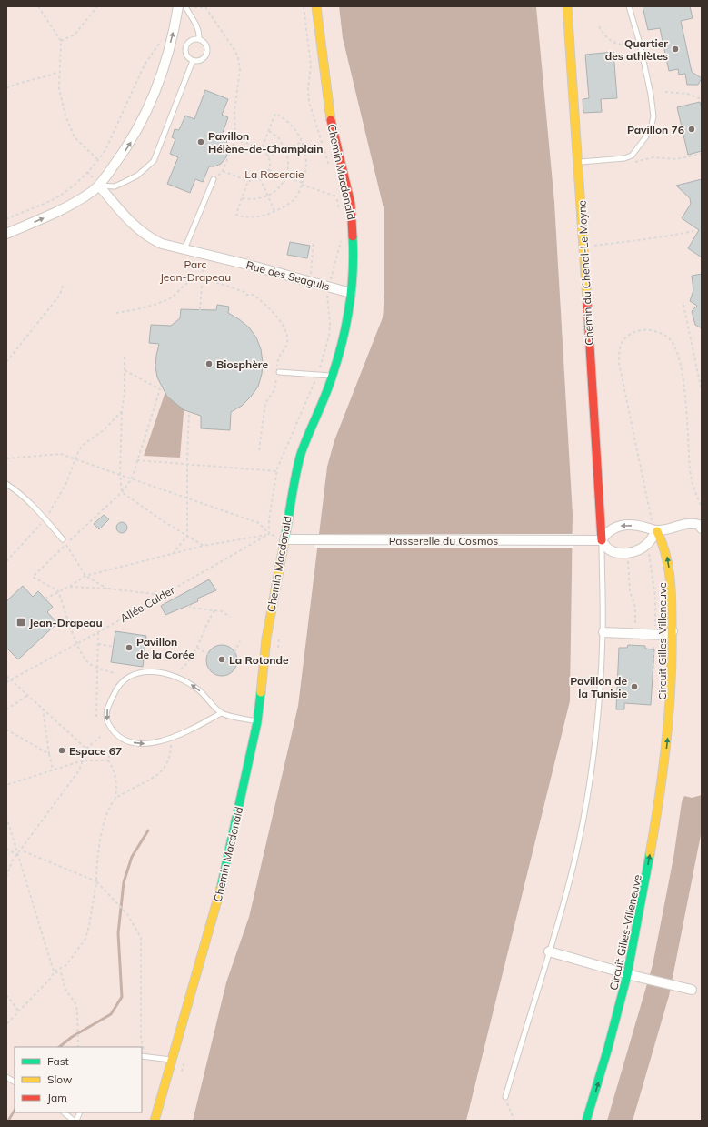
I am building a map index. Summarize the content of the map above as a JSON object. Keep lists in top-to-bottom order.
{
  "streets": {
    "street": [
      "Chemin Macdonald",
      "Chemin du Chenal-Le Moyne",
      "Rue des Seagulls",
      "Passerelle du Cosmos",
      "Circuit Gilles-Villeneuve"
    ],
    "path": ["Allée Calder"]
  },
  "crossings": [
    ["Chemin Macdonald", "Rue des Seagulls"],
    ["Chemin Macdonald", "Passerelle du Cosmos"],
    ["Chemin du Chenal-Le Moyne", "Passerelle du Cosmos"]
  ],
  "one_way": ["Circuit Gilles-Villeneuve"],
  "parks": ["La Roseraie", "Parc Jean-Drapeau"],
  "places": {
    "other": [
      "Quartier des athlètes",
      "Pavillon 76",
      "Pavillon Hélène-de-Champlain",
      "Biosphère",
      "Pavillon de la Corée",
      "La Rotonde",
      "Pavillon de la Tunisie",
      "Espace 67"
    ],
    "transit": ["Jean-Drapeau"]
  },
  "legend": ["Fast", "Slow", "Jam"]
}
